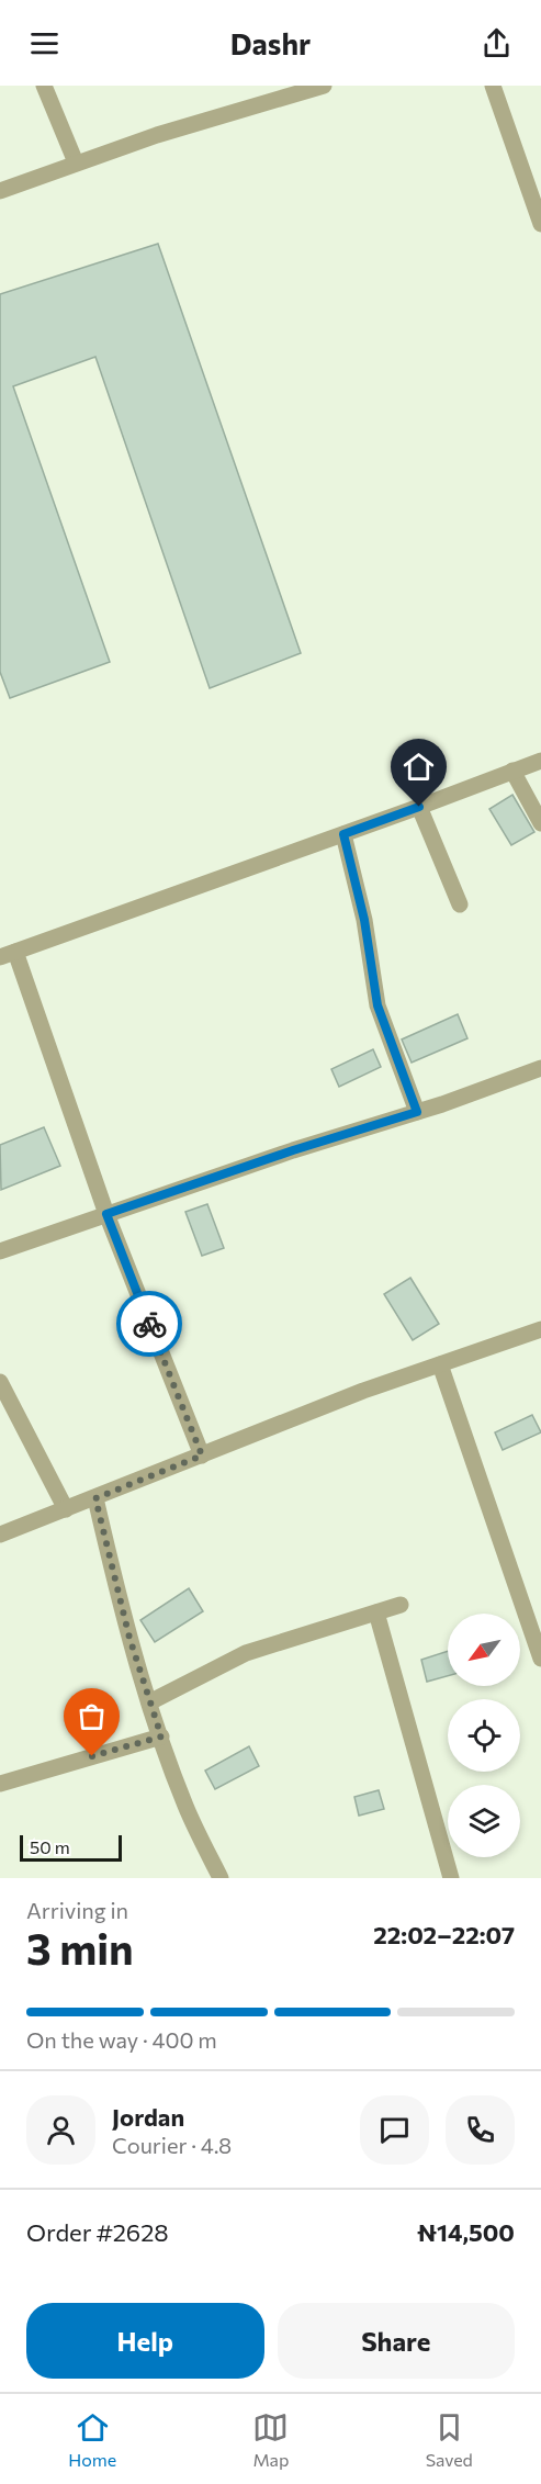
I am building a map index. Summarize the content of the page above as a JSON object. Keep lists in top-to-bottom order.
{
  "scale_bar": "50 m",
  "north": "bottom left",
  "page": {
    "header": "Dashr",
    "scale": "50 m",
    "heading": ["3 min", "Arriving in", "22:02–22:07"],
    "panel": [
      "Jordan",
      "Courier · 4.8",
      "Order #2628",
      "₦14,500"
    ],
    "bar": "On the way · 400 m",
    "buttons": ["Help", "Share"],
    "tabs": ["Home", "Map", "Saved"]
  }
}
